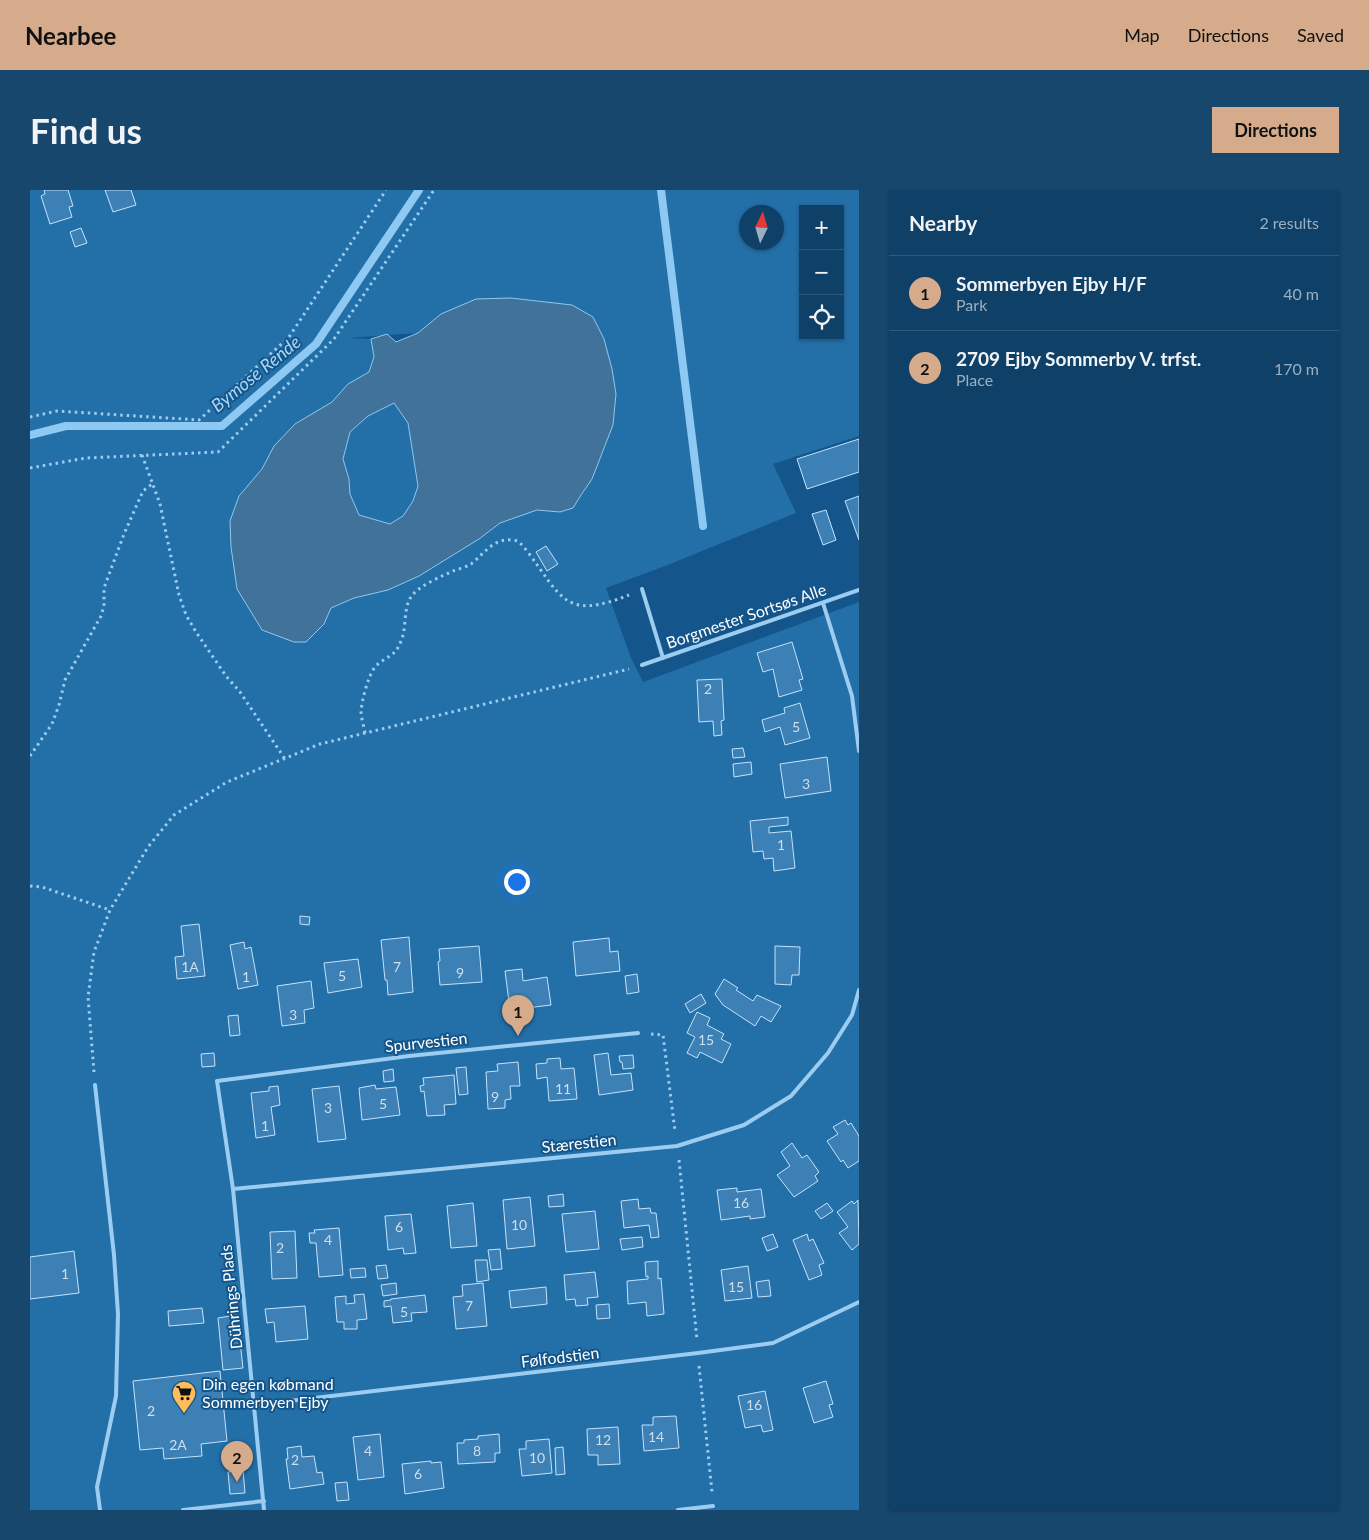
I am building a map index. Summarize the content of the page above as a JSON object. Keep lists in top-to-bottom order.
{
  "streets": {
    "lane": [
      "Borgmester Sortsøs Alle",
      "Spurvestien",
      "Stærestien",
      "Dührings Plads",
      "Følfodstien"
    ]
  },
  "crossings": [
    ["Spurvestien", "Dührings Plads"],
    ["Stærestien", "Dührings Plads"],
    ["Dührings Plads", "Følfodstien"]
  ],
  "water": ["Bymose Rende"],
  "places": {
    "supermarket": ["Din egen købmand Sommerbyen Ejby"]
  },
  "house_numbers": [
    "2",
    "5",
    "3",
    "1",
    "1A",
    "7",
    "9",
    "5",
    "1",
    "3",
    "15",
    "11",
    "9",
    "5",
    "3",
    "1",
    "16",
    "10",
    "6",
    "4",
    "2",
    "1",
    "15",
    "7",
    "5",
    "16",
    "2",
    "14",
    "12",
    "2A",
    "4",
    "8",
    "10",
    "2",
    "6"
  ],
  "north": "top",
  "page": {
    "header": "Nearbee",
    "nav": ["Map", "Directions", "Saved"],
    "buttons": "Directions",
    "title": "Find us",
    "heading": ["Nearby", "2 results"],
    "map_buttons": ["+", "−"],
    "list": [
      {
        "mark": "1",
        "name": "Sommerbyen Ejby H/F",
        "note": "Park",
        "value": "40 m"
      },
      {
        "mark": "2",
        "name": "2709 Ejby Sommerby V. trfst.",
        "note": "Place",
        "value": "170 m"
      }
    ],
    "pins": ["1", "2"]
  }
}
